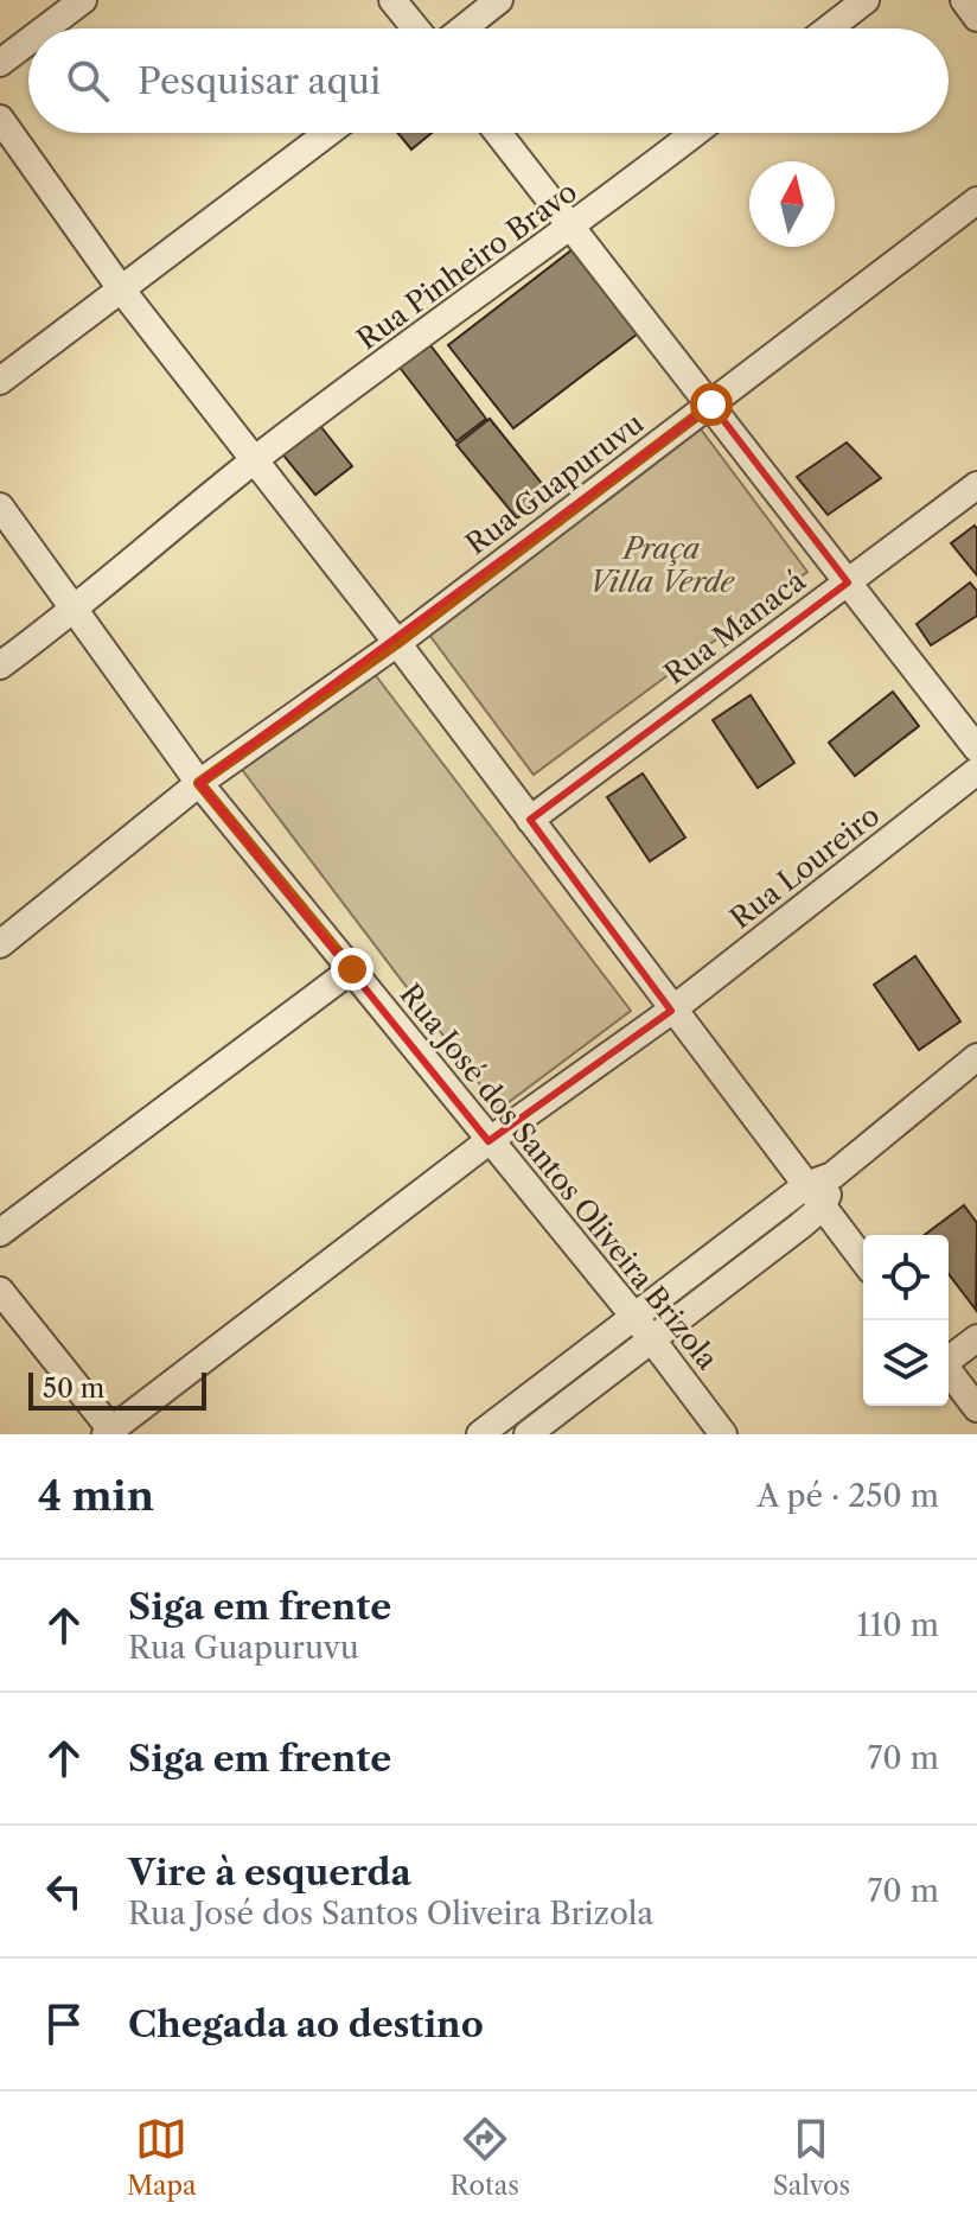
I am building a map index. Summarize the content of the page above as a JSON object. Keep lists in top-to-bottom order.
{
  "streets": {
    "street": [
      "Rua Pinheiro Bravo",
      "Rua Guapuruvu",
      "Rua Manacá",
      "Rua Loureiro",
      "Rua José dos Santos Oliveira Brizola"
    ]
  },
  "crossings": [
    ["Rua Pinheiro Bravo", "Rua José dos Santos Oliveira Brizola"],
    ["Rua Guapuruvu", "Rua José dos Santos Oliveira Brizola"],
    ["Rua Loureiro", "Rua José dos Santos Oliveira Brizola"]
  ],
  "parks": ["Praça Villa Verde"],
  "scale_bar": "50 m",
  "north": "top",
  "page": {
    "search": "Pesquisar aqui",
    "scale": "50 m",
    "heading": ["4 min", "A pé · 250 m"],
    "list": [
      ["Siga em frente", "Rua Guapuruvu", "110 m"],
      ["Siga em frente", "70 m"],
      ["Vire à esquerda", "Rua José dos Santos Oliveira Brizola", "70 m"],
      "Chegada ao destino"
    ],
    "nav": ["Mapa", "Rotas", "Salvos"]
  }
}
